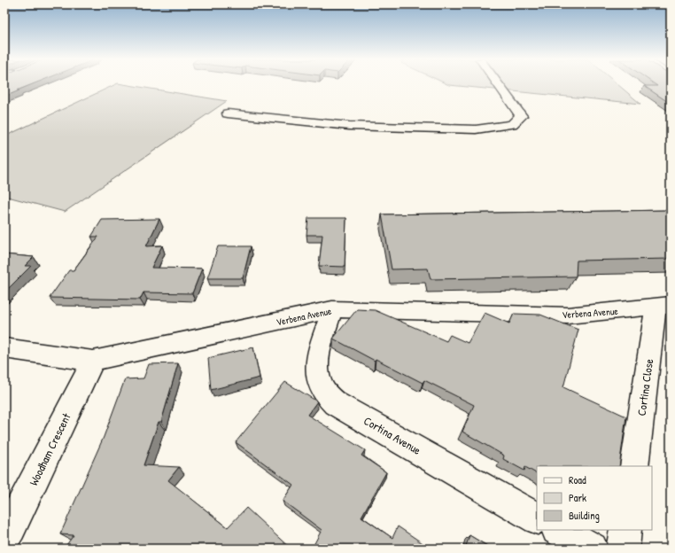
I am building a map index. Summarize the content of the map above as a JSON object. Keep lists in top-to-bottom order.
{
  "streets": {
    "street": [
      "Verbena Avenue",
      "Cortina Close",
      "Cortina Avenue",
      "Woodham Crescent"
    ]
  },
  "crossings": [
    ["Verbena Avenue", "Cortina Close"],
    ["Verbena Avenue", "Cortina Avenue"],
    ["Verbena Avenue", "Woodham Crescent"]
  ],
  "legend": ["Road", "Park", "Building"]
}
